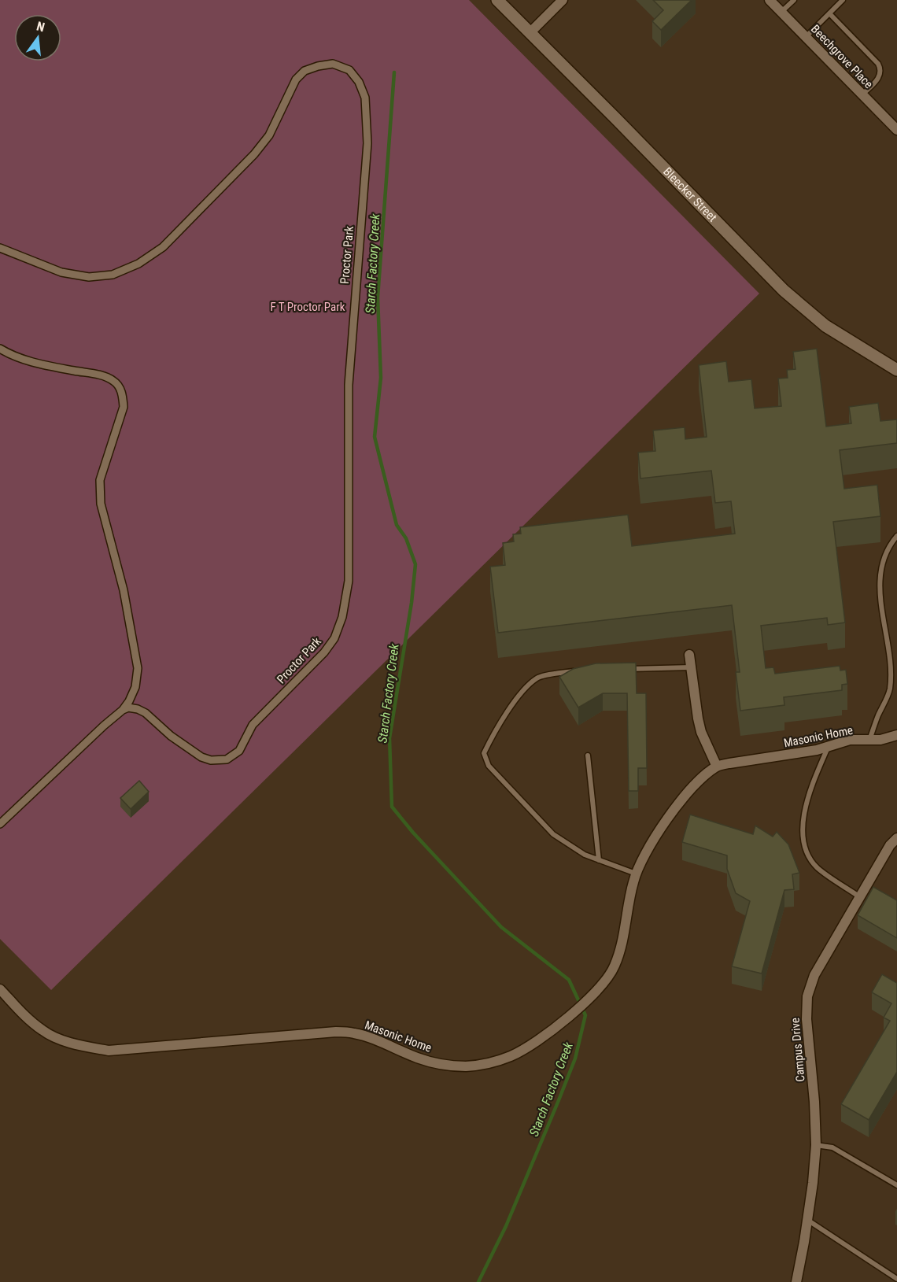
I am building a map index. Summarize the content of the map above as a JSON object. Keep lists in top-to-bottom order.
{
  "streets": {
    "street": [
      "Beechgrove Place",
      "Bleecker Street",
      "Proctor Park",
      "Masonic Home",
      "Campus Drive"
    ]
  },
  "water": ["Starch Factory Creek"],
  "parks": ["F T Proctor Park"],
  "north": "top"
}
